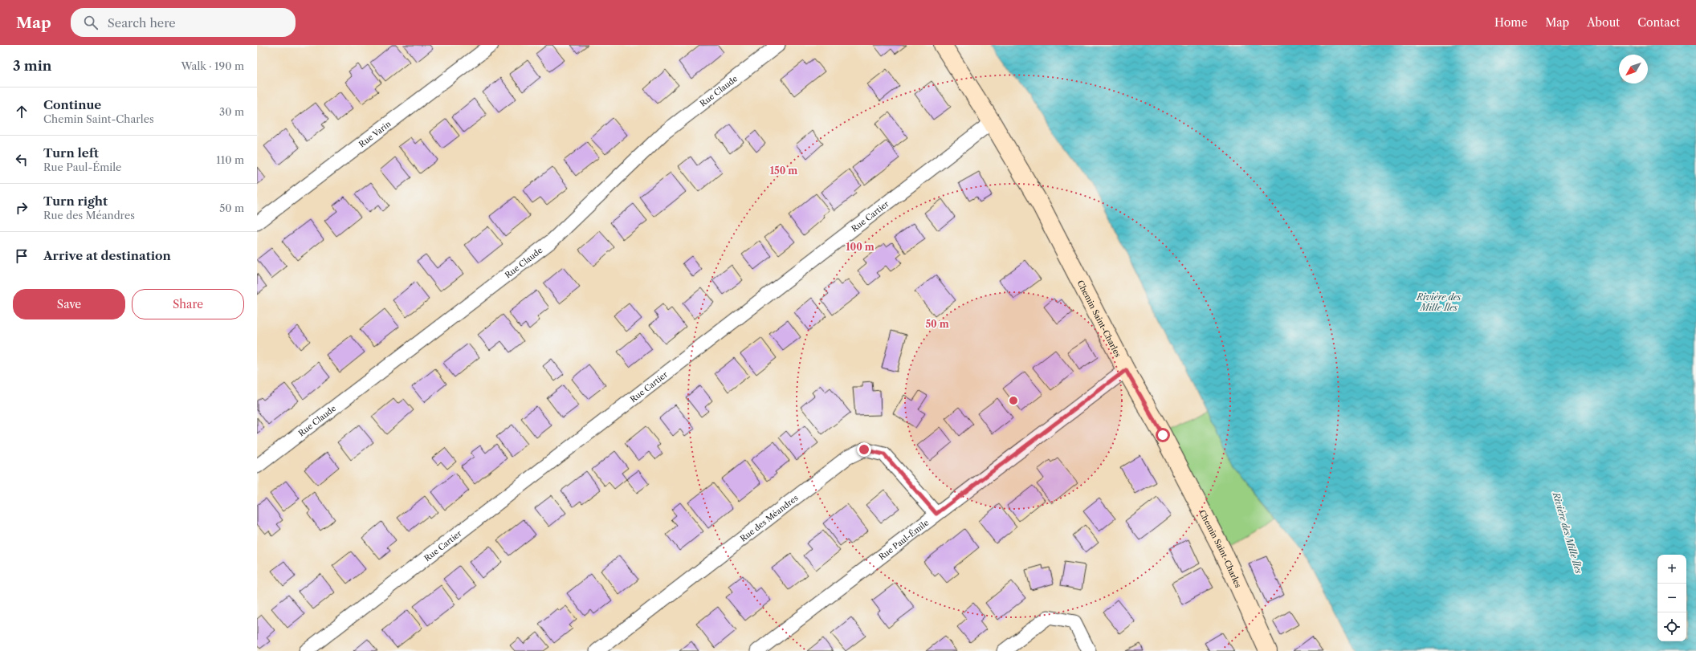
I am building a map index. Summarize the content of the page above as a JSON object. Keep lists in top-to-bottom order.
{
  "streets": {
    "main road": ["Chemin Saint-Charles"],
    "street": [
      "Rue Claude",
      "Rue Varin",
      "Rue Cartier",
      "Rue des Méandres",
      "Rue Paul-Émile"
    ]
  },
  "crossings": [
    ["Rue Cartier", "Chemin Saint-Charles"],
    ["Chemin Saint-Charles", "Rue Paul-Émile"],
    ["Rue des Méandres", "Rue Paul-Émile"]
  ],
  "water": ["Rivière des Mille Îles"],
  "north": "bottom left",
  "page": {
    "header": "Map",
    "search": "Search here",
    "nav": [
      "Home",
      "Map",
      "About",
      "Contact"
    ],
    "heading": ["3 min", "Walk · 190 m"],
    "list": [
      ["Continue", "Chemin Saint-Charles", "30 m"],
      ["Turn left", "Rue Paul-Émile", "110 m"],
      ["Turn right", "Rue des Méandres", "50 m"],
      "Arrive at destination"
    ],
    "buttons": ["Save", "Share"],
    "map_buttons": ["+", "−"]
  },
  "rings": ["150 m", "100 m", "50 m"]
}
